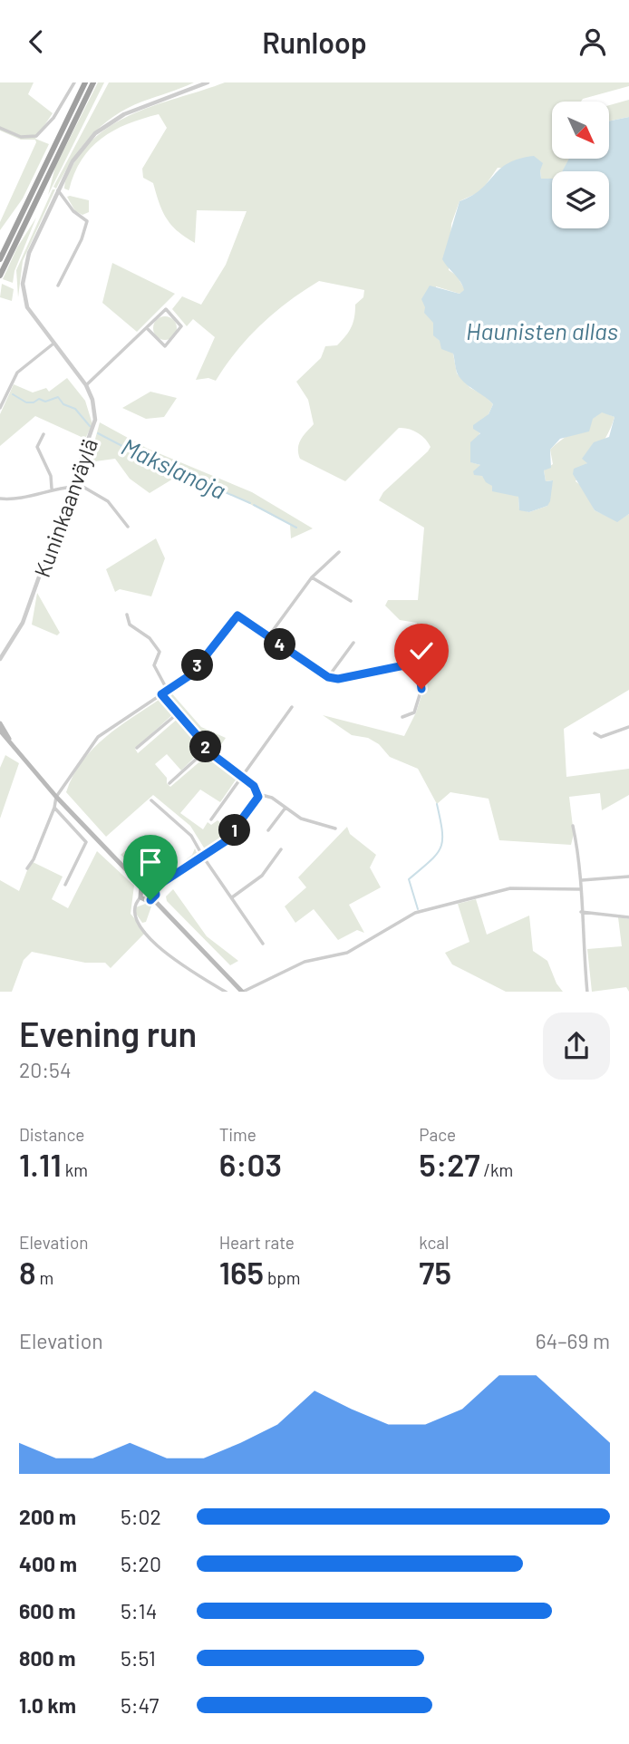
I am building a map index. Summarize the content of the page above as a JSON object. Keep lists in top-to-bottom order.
{
  "streets": {
    "street": ["Kuninkaanväylä"]
  },
  "water": ["Haunisten allas", "Makslanoja"],
  "north": "bottom right",
  "page": {
    "header": "Runloop",
    "pins": [
      "4",
      "3",
      "2",
      "1"
    ],
    "heading": ["Evening run", "20:54"],
    "stats": [
      ["Distance", "1.11 km"],
      ["Time", "6:03"],
      ["Pace", "5:27 /km"],
      ["Elevation", "8 m"],
      ["Heart rate", "165 bpm"],
      ["kcal", "75"]
    ],
    "chart": ["Elevation", "64–69 m"],
    "list": [
      {
        "name": "200 m",
        "note": "5:02"
      },
      {
        "name": "400 m",
        "note": "5:20"
      },
      {
        "name": "600 m",
        "note": "5:14"
      },
      {
        "name": "800 m",
        "note": "5:51"
      },
      {
        "name": "1.0 km",
        "note": "5:47"
      }
    ]
  }
}
